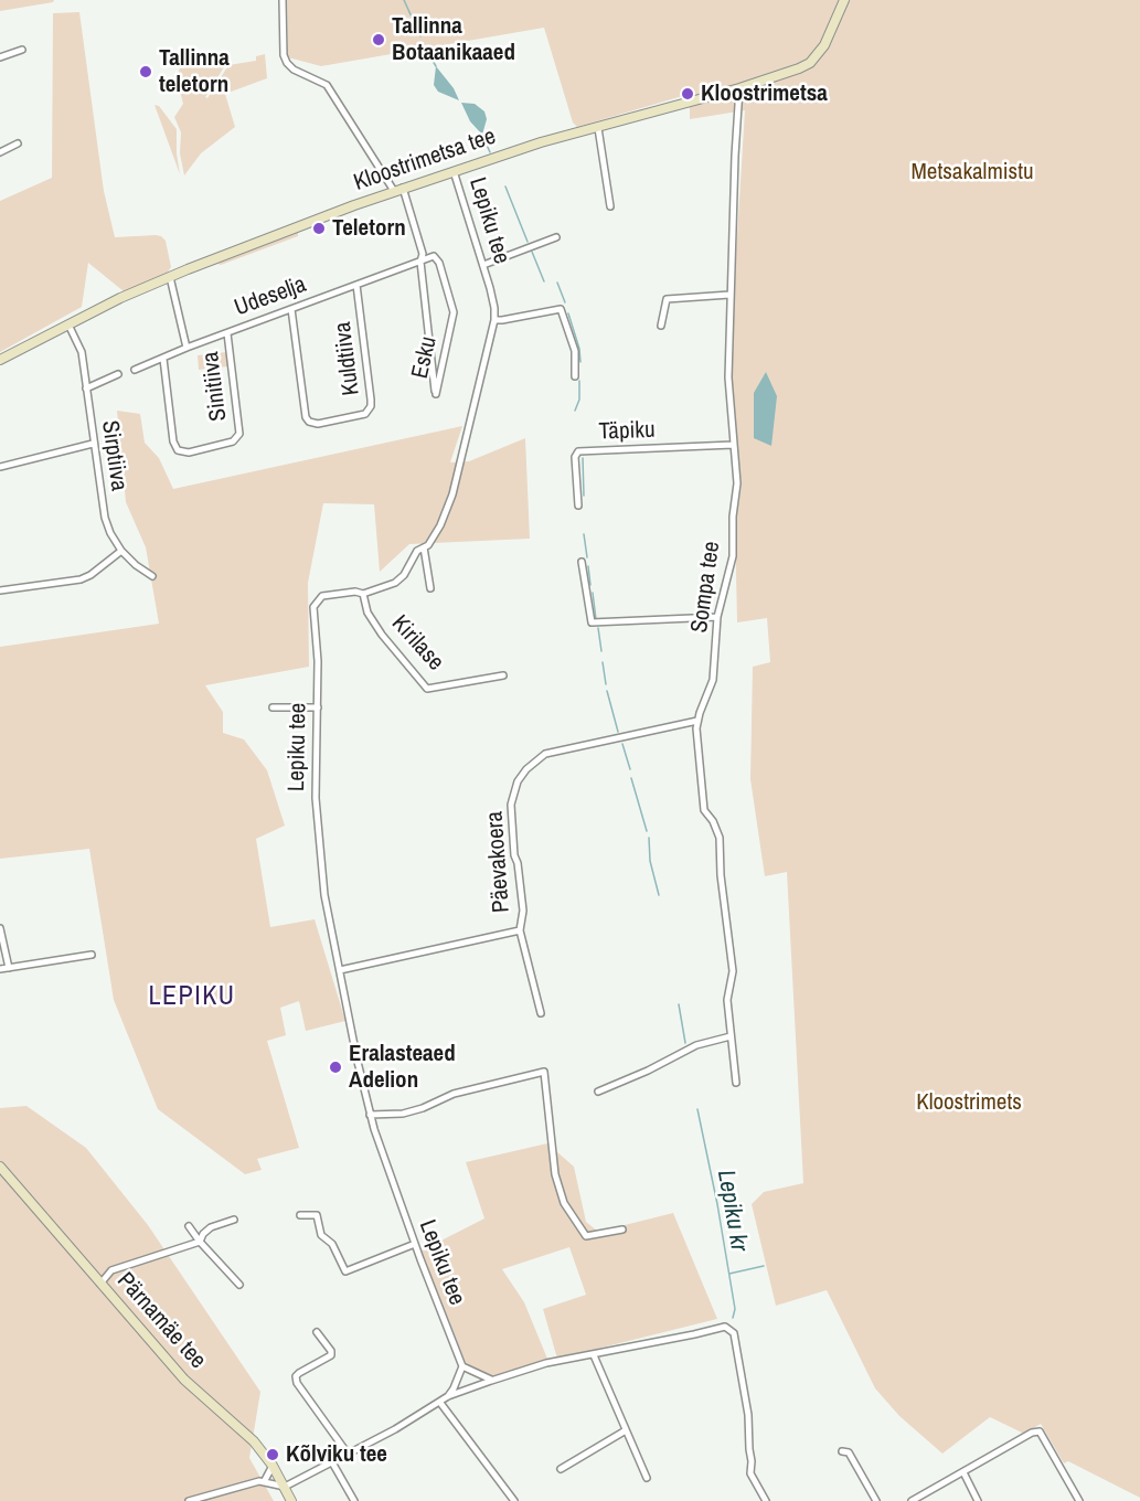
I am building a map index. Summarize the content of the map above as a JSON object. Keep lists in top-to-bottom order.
{
  "streets": {
    "main road": ["Kloostrimetsa tee", "Pärnamäe tee"],
    "street": [
      "Lepiku tee",
      "Udeselja",
      "Esku",
      "Kuldtiiva",
      "Sinitiiva",
      "Täpiku",
      "Sirptiiva",
      "Sompa tee",
      "Kirilase",
      "Päevakoera"
    ]
  },
  "crossings": [
    ["Kloostrimetsa tee", "Lepiku tee"],
    ["Kloostrimetsa tee", "Esku"],
    ["Kloostrimetsa tee", "Sirptiiva"],
    ["Kloostrimetsa tee", "Sompa tee"],
    ["Lepiku tee", "Kirilase"],
    ["Udeselja", "Esku"],
    ["Udeselja", "Kuldtiiva"],
    ["Udeselja", "Sinitiiva"],
    ["Täpiku", "Sompa tee"],
    ["Sompa tee", "Päevakoera"]
  ],
  "districts": ["LEPIKU"],
  "water": ["Lepiku kr"],
  "parks": ["Metsakalmistu", "Kloostrimets"],
  "places": [
    "Tallinna Botaanikaaed",
    "Tallinna teletorn",
    "Kloostrimetsa",
    "Teletorn",
    "Eralasteaed Adelion",
    "Kõlviku tee"
  ]
}
